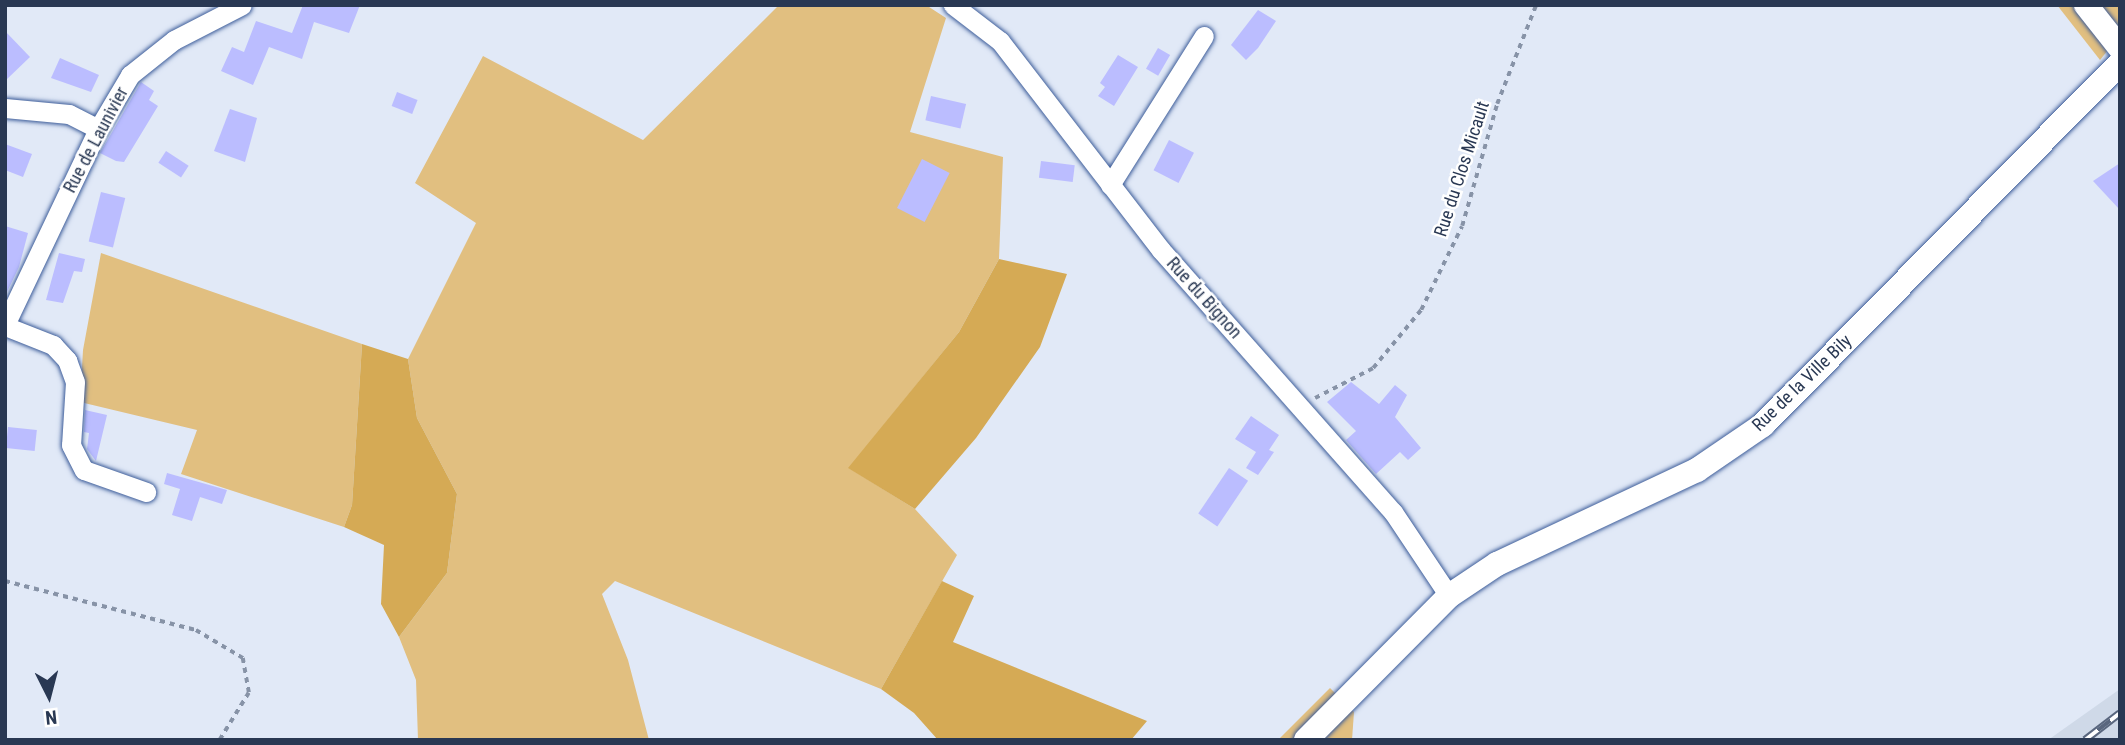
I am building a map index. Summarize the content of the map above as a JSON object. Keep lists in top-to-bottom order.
{
  "streets": {
    "street": ["Rue de Launivier", "Rue du Bignon", "Rue de la Ville Bily"],
    "path": ["Rue du Clos Micault"]
  },
  "crossings": [
    ["Rue du Clos Micault", "Rue du Bignon"],
    ["Rue du Bignon", "Rue de la Ville Bily"]
  ],
  "north": "bottom"
}
